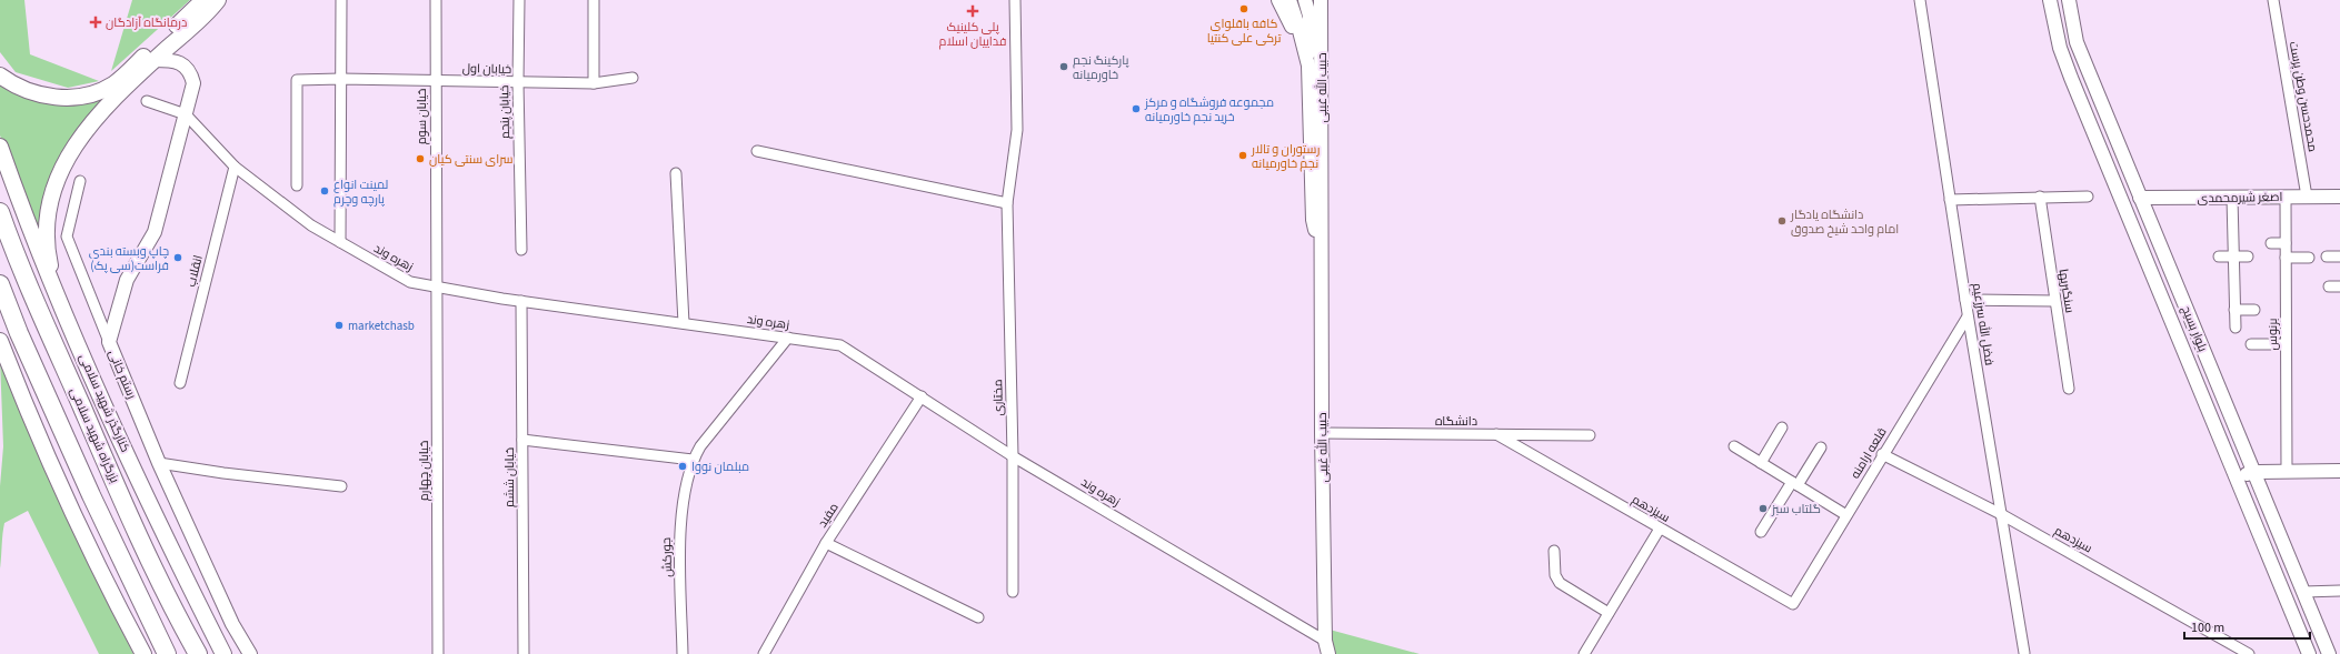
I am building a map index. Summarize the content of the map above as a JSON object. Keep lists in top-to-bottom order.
{
  "streets": {
    "highway": ["بزرگراه شهید سلامی"],
    "main road": [
      "حبیب الله غیبی",
      "اصغر شیرمحمدی",
      "بلوار بسیج",
      "رستم خانی",
      "کنارگذر شهید سلامی"
    ],
    "street": [
      "خیابان اول",
      "محمدحسن وطن پرست",
      "خیابان پنجم",
      "خیابان سوم",
      "زهره وند",
      "انقلاب",
      "سنگبریها",
      "فضل الله سرزعیم",
      "برنوس",
      "مختاری",
      "دانشگاه",
      "قلعه ارامنه",
      "خیابان چهارم",
      "خیابان ششم",
      "سیزدهم",
      "مفید",
      "جورکش"
    ]
  },
  "crossings": [
    ["خیابان اول", "خیابان پنجم"],
    ["خیابان اول", "خیابان سوم"],
    ["حبیب الله غیبی", "زهره وند"],
    ["حبیب الله غیبی", "دانشگاه"],
    ["محمدحسن وطن پرست", "اصغر شیرمحمدی"],
    ["خیابان سوم", "زهره وند"],
    ["خیابان سوم", "خیابان چهارم"],
    ["اصغر شیرمحمدی", "بلوار بسیج"],
    ["اصغر شیرمحمدی", "برنوس"],
    ["زهره وند", "انقلاب"],
    ["زهره وند", "رستم خانی"],
    ["زهره وند", "مختاری"],
    ["زهره وند", "خیابان چهارم"],
    ["زهره وند", "خیابان ششم"],
    ["زهره وند", "مفید"],
    ["فضل الله سرزعیم", "قلعه ارامنه"],
    ["فضل الله سرزعیم", "سیزدهم"],
    ["دانشگاه", "سیزدهم"],
    ["قلعه ارامنه", "سیزدهم"]
  ],
  "places": {
    "other": [
      "کافه باقلوای ترکی علی کنتیا",
      "پارکینگ نجم خاورمیانه",
      "مجموعه فروشگاه و مرکز خرید نجم خاورمیانه",
      "رستوران و تالار نجم خاورمیانه",
      "سرای سنتی کیان",
      "لمینت انواع پارچه وچرم",
      "دانشگاه یادگار امام واحد شیخ صدوق",
      "چاپ وبسته بندی فراست(سی پک)",
      "marketchasb",
      "مبلمان نووا",
      "گلتاب سبز"
    ],
    "health": ["پلی کلینیک فداییان اسلام", "درمانگاه آزادگان"]
  },
  "scale_bar": "100 m"
}
